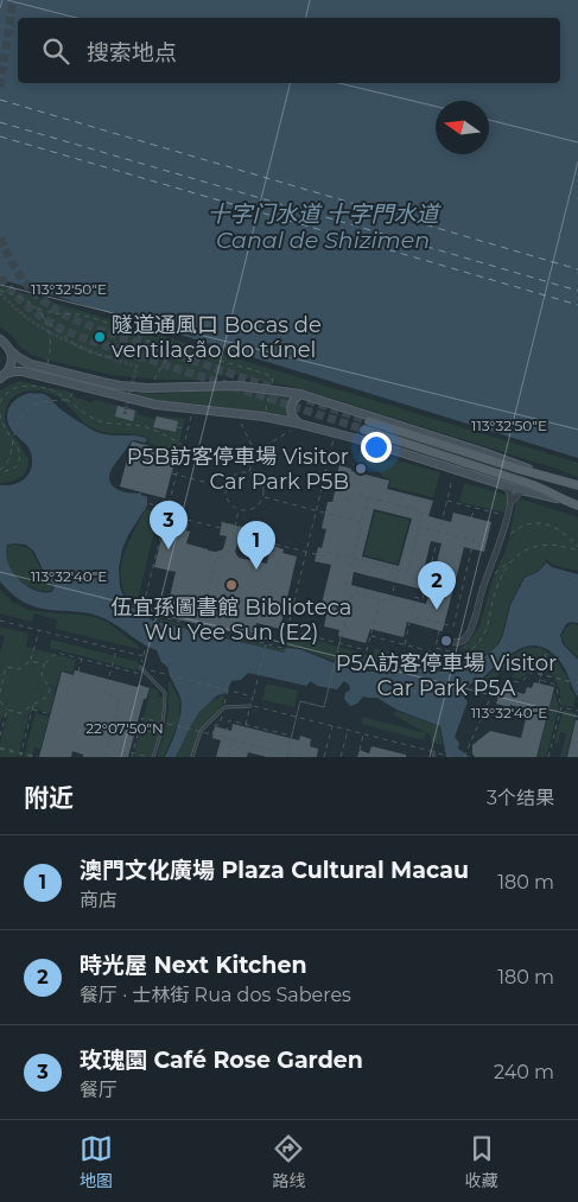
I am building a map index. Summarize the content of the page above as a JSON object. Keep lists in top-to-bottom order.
{
  "water": ["十字门水道 十字門水道 Canal de Shizimen"],
  "places": [
    "隧道通風口 Bocas de ventilação do túnel",
    "P5B訪客停車場 Visitor Car Park P5B",
    "伍宜孫圖書館 Biblioteca Wu Yee Sun (E2)",
    "P5A訪客停車場 Visitor Car Park P5A"
  ],
  "north": "left",
  "page": {
    "search": "搜索地点",
    "pins": ["3", "1", "2"],
    "heading": ["附近", "3个结果"],
    "list": [
      {
        "mark": "1",
        "name": "澳門文化廣場 Plaza Cultural Macau",
        "note": "商店",
        "value": "180 m"
      },
      {
        "mark": "2",
        "name": "時光屋 Next Kitchen",
        "note": "餐厅 · 士林街 Rua dos Saberes",
        "value": "180 m"
      },
      {
        "mark": "3",
        "name": "玫瑰園 Café Rose Garden",
        "note": "餐厅",
        "value": "240 m"
      }
    ],
    "nav": ["地图", "路线", "收藏"]
  },
  "coordinates": ["113°32'50\"E", "113°32'40\"E", "22°07'50\"N"]
}
